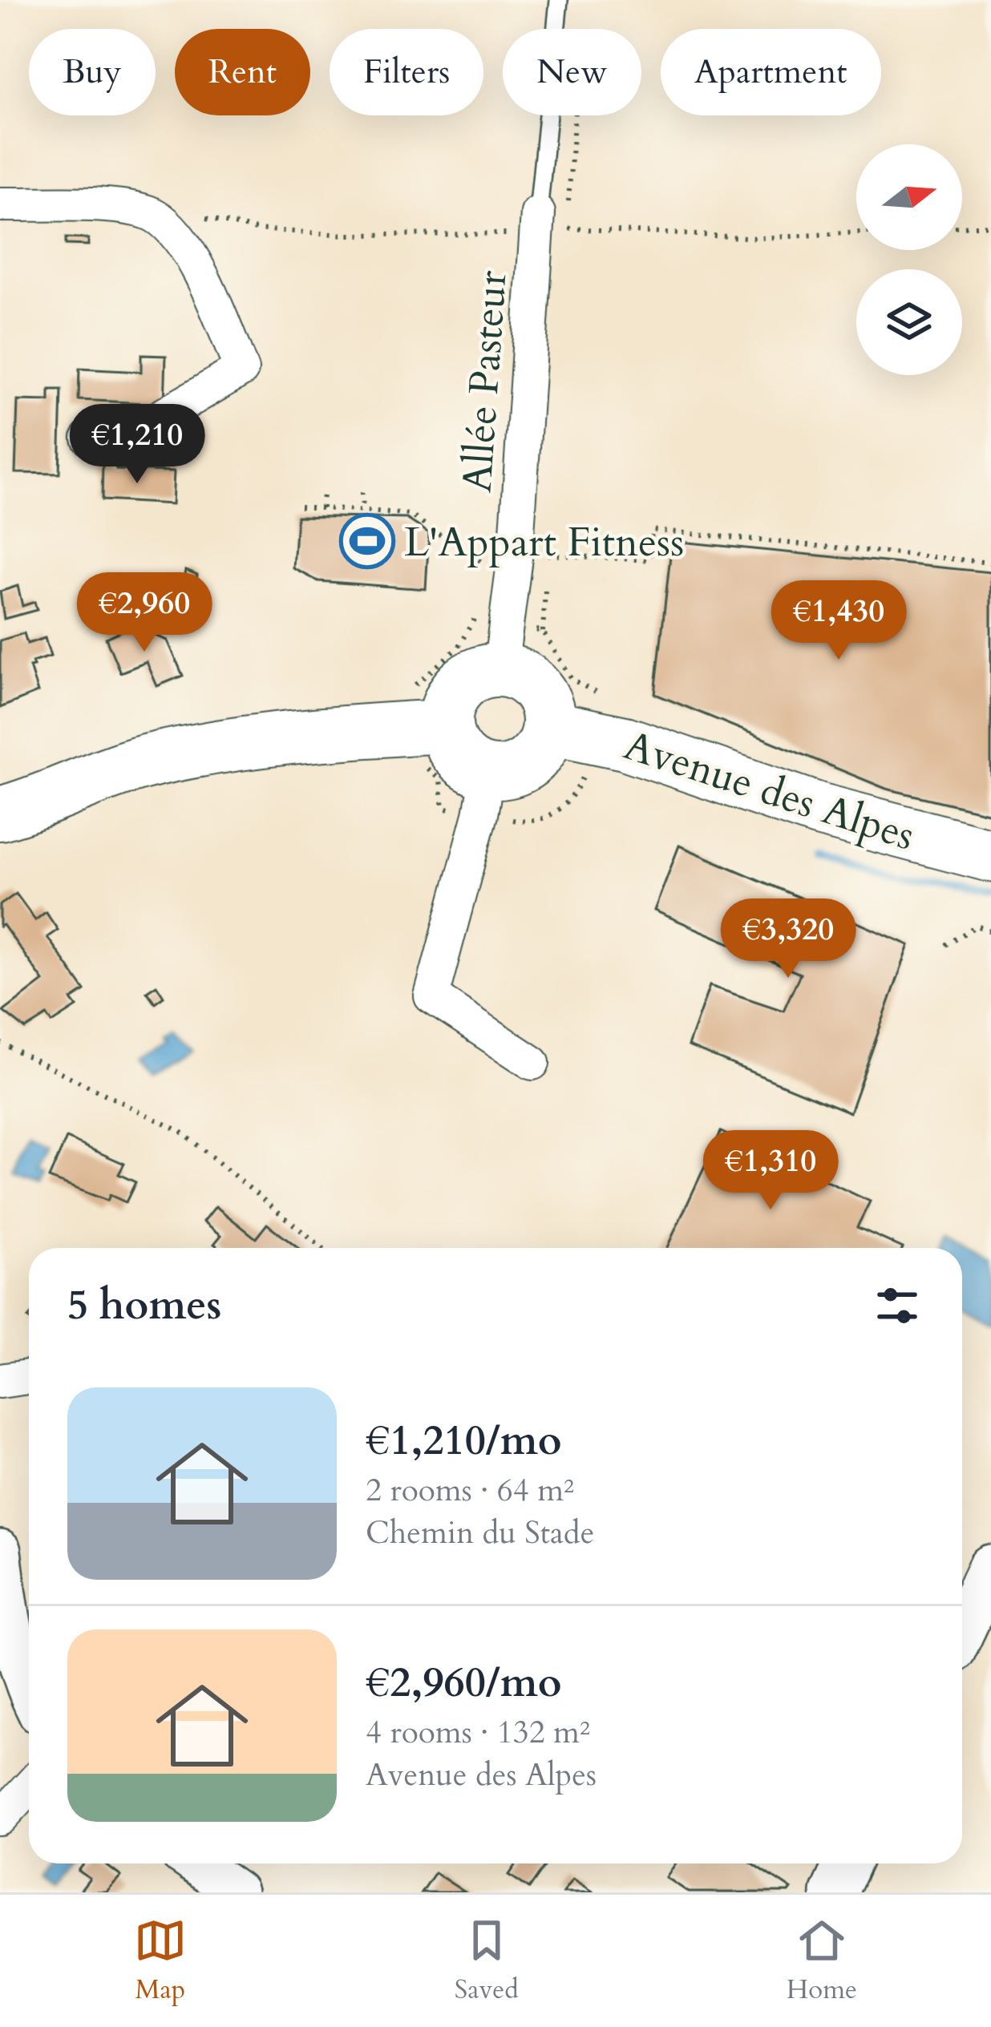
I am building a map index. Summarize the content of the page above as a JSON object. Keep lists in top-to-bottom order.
{
  "streets": {
    "main road": ["Avenue des Alpes"],
    "street": ["Allée Pasteur"]
  },
  "crossings": [
    ["Allée Pasteur", "Avenue des Alpes"]
  ],
  "places": {
    "sports": ["L'Appart Fitness"]
  },
  "north": "right",
  "page": {
    "chip": [
      "Buy",
      "Rent",
      "Filters",
      "New",
      "Apartment"
    ],
    "price": [
      "€1,210",
      "€2,960",
      "€1,430",
      "€3,320",
      "€1,310"
    ],
    "heading": "5 homes",
    "list": [
      {
        "name": "€1,210/mo",
        "note": "2 rooms · 64 m² · Chemin du Stade"
      },
      {
        "name": "€2,960/mo",
        "note": "4 rooms · 132 m² · Avenue des Alpes"
      }
    ],
    "tabs": ["Map", "Saved", "Home"]
  }
}
